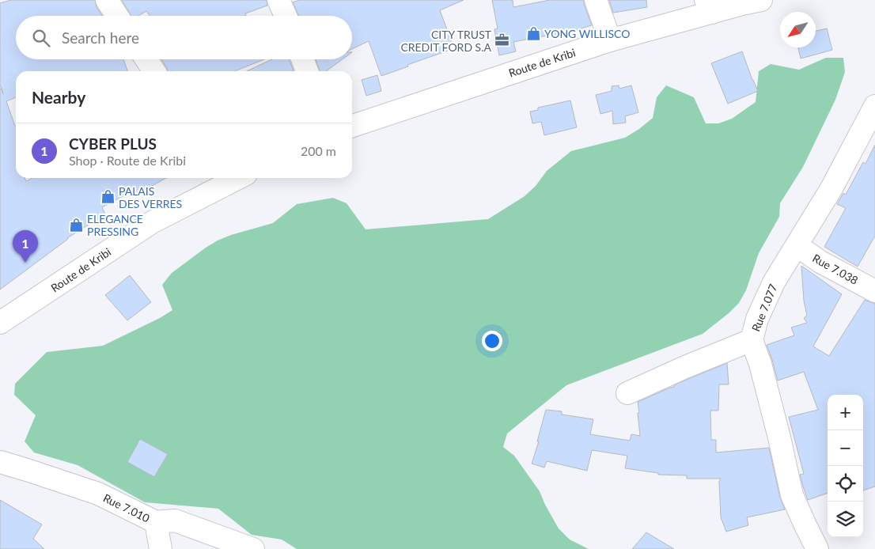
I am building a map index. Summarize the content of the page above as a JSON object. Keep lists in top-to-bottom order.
{
  "streets": {
    "street": [
      "Route de Kribi",
      "Rue 7.038",
      "Rue 7.077",
      "Rue 7.010"
    ]
  },
  "crossings": [
    ["Rue 7.038", "Rue 7.077"]
  ],
  "places": {
    "shop": ["YONG WILLISCO", "PALAIS DES VERRES", "ELEGANCE PRESSING"],
    "office": ["CITY TRUST CREDIT FORD S.A"]
  },
  "north": "bottom left",
  "page": {
    "search": "Search here",
    "heading": "Nearby",
    "list": [
      {
        "mark": "1",
        "name": "CYBER PLUS",
        "note": "Shop · Route de Kribi",
        "value": "200 m"
      }
    ],
    "pins": "1",
    "map_buttons": ["+", "−"]
  }
}
